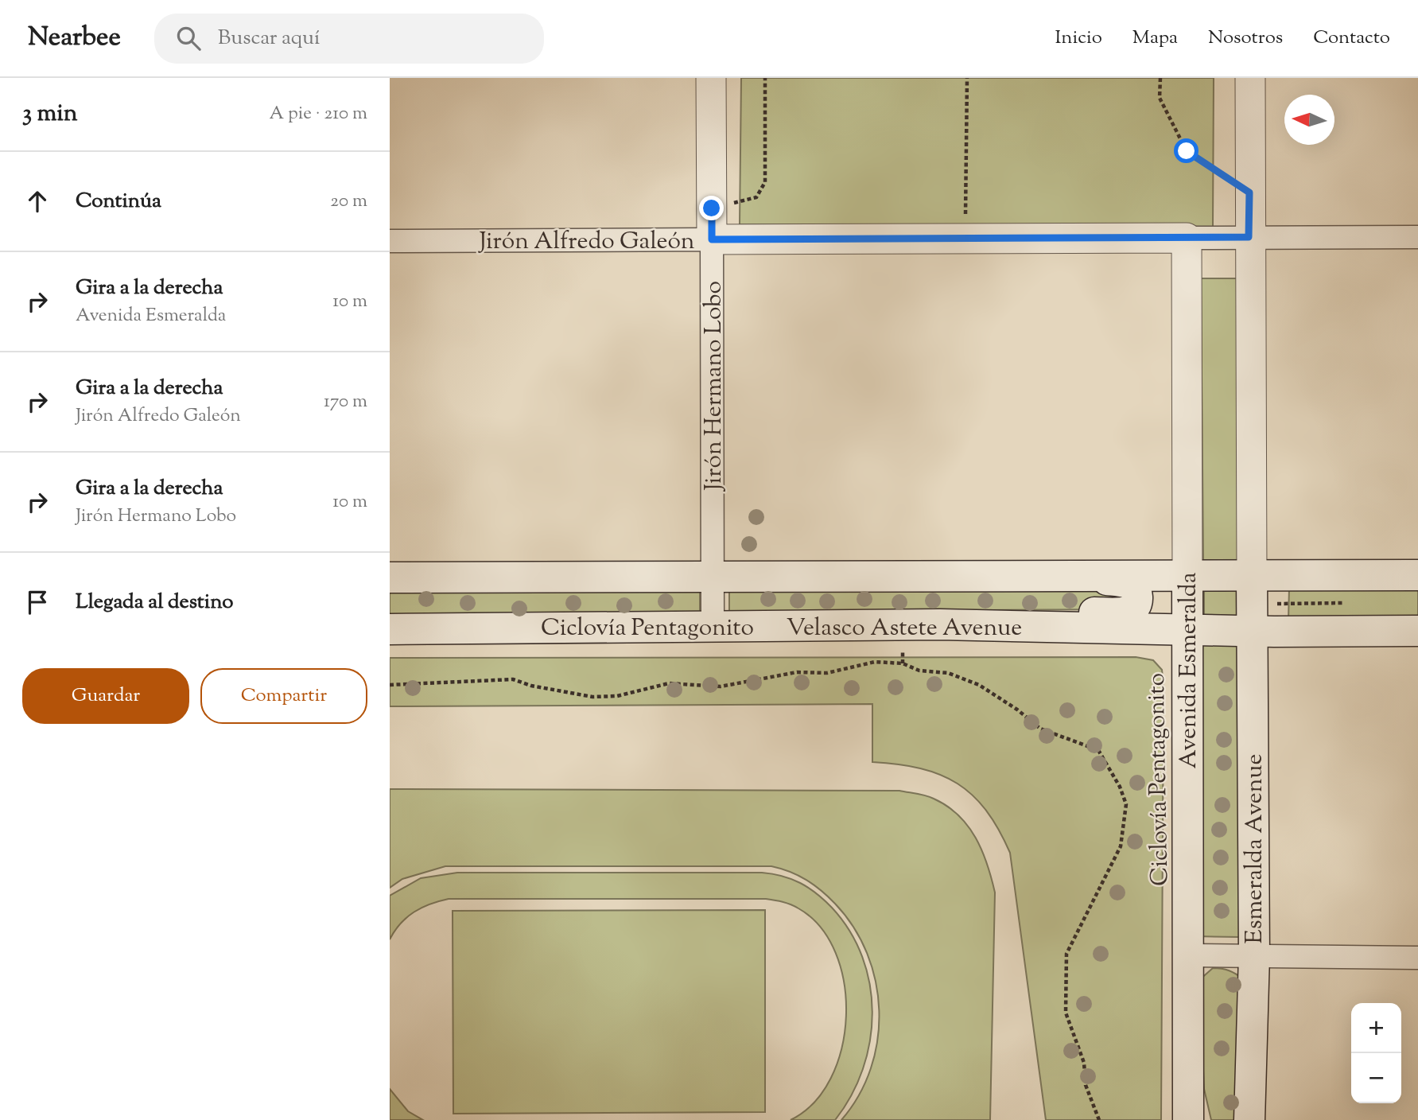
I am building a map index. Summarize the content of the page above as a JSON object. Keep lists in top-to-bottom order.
{
  "streets": {
    "main road": ["Velasco Astete Avenue", "Avenida Esmeralda", "Esmeralda Avenue"],
    "street": ["Jirón Alfredo Galeón", "Jirón Hermano Lobo"]
  },
  "crossings": [
    ["Jirón Alfredo Galeón", "Jirón Hermano Lobo"],
    ["Jirón Alfredo Galeón", "Avenida Esmeralda"],
    ["Jirón Hermano Lobo", "Velasco Astete Avenue"],
    ["Velasco Astete Avenue", "Avenida Esmeralda"],
    ["Velasco Astete Avenue", "Esmeralda Avenue"]
  ],
  "north": "left",
  "page": {
    "header": "Nearbee",
    "search": "Buscar aquí",
    "nav": [
      "Inicio",
      "Mapa",
      "Nosotros",
      "Contacto"
    ],
    "heading": ["3 min", "A pie · 210 m"],
    "list": [
      ["Continúa", "20 m"],
      ["Gira a la derecha", "Avenida Esmeralda", "10 m"],
      ["Gira a la derecha", "Jirón Alfredo Galeón", "170 m"],
      ["Gira a la derecha", "Jirón Hermano Lobo", "10 m"],
      "Llegada al destino"
    ],
    "buttons": ["Guardar", "Compartir"],
    "map_buttons": ["+", "−"]
  }
}
